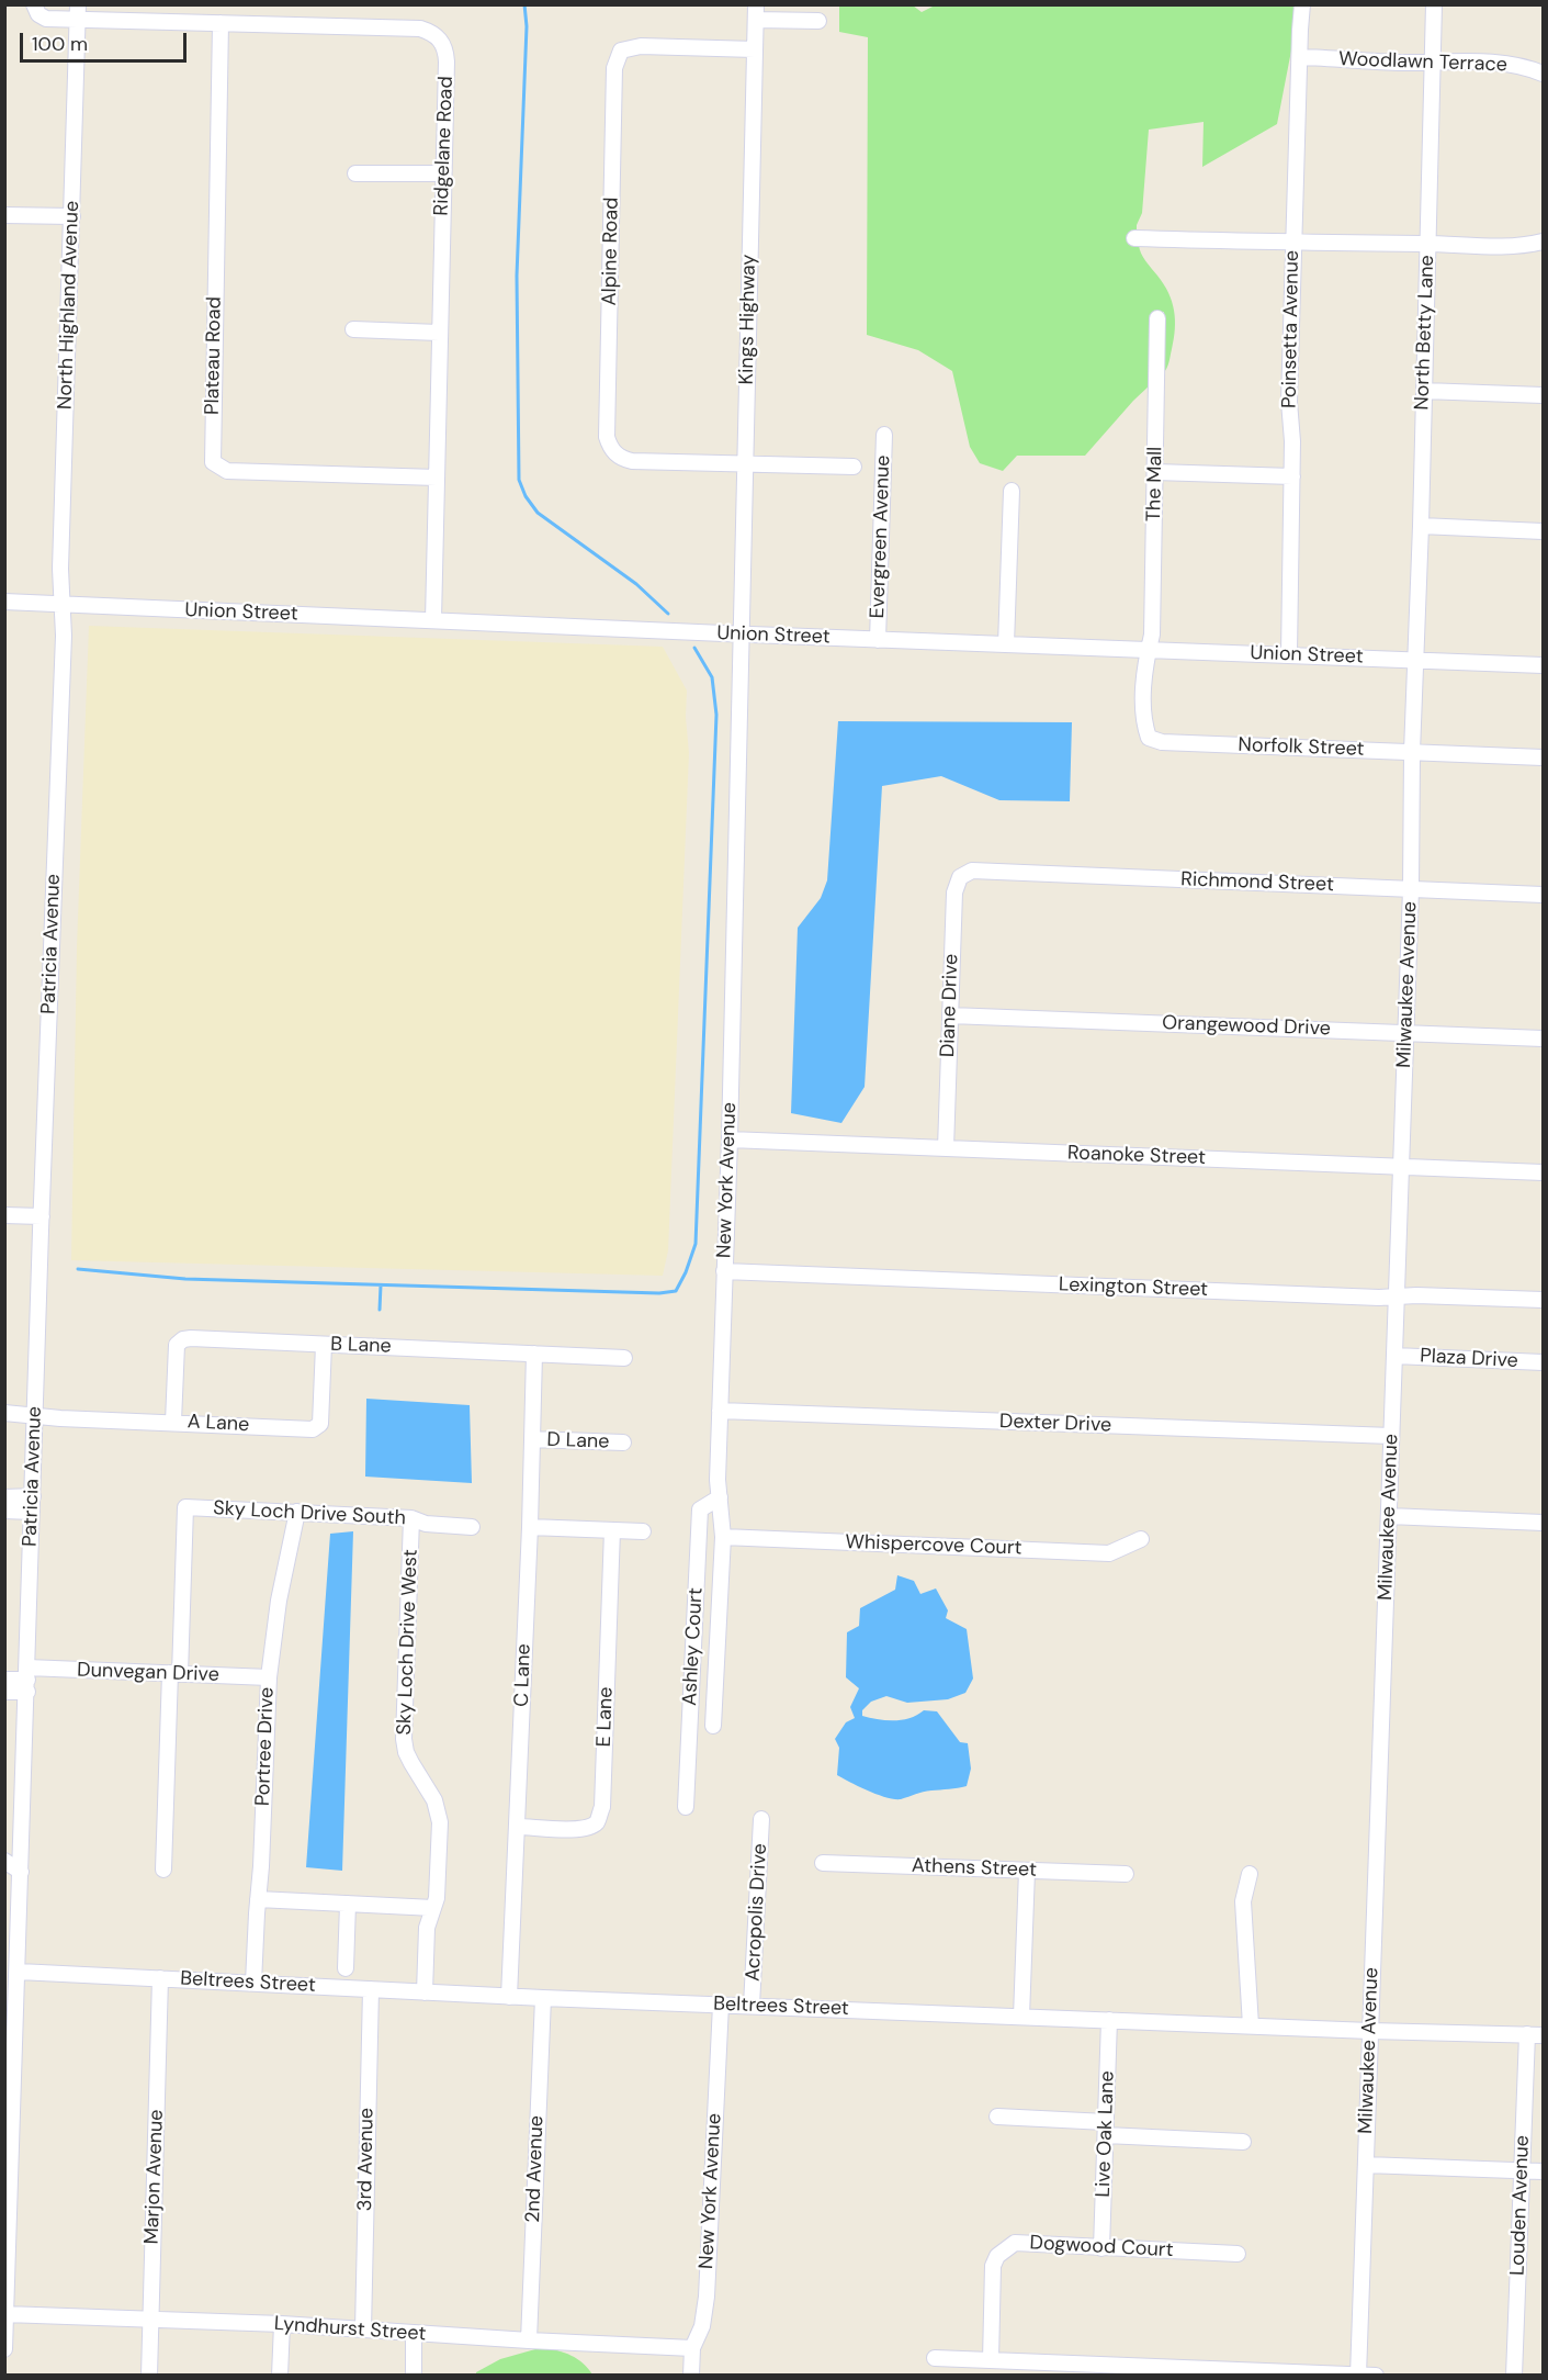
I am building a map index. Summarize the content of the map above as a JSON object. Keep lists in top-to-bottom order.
{
  "streets": {
    "street": [
      "Woodlawn Terrace",
      "Ridgelane Road",
      "Alpine Road",
      "North Highland Avenue",
      "Kings Highway",
      "Poinsetta Avenue",
      "North Betty Lane",
      "Plateau Road",
      "The Mall",
      "Evergreen Avenue",
      "Union Street",
      "Norfolk Street",
      "Richmond Street",
      "Patricia Avenue",
      "Milwaukee Avenue",
      "Diane Drive",
      "Orangewood Drive",
      "Roanoke Street",
      "New York Avenue",
      "Lexington Street",
      "B Lane",
      "Plaza Drive",
      "A Lane",
      "Dexter Drive",
      "D Lane",
      "Sky Loch Drive South",
      "Whispercove Court",
      "Sky Loch Drive West",
      "Ashley Court",
      "Dunvegan Drive",
      "C Lane",
      "E Lane",
      "Portree Drive",
      "Athens Street",
      "Acropolis Drive",
      "Beltrees Street",
      "Live Oak Lane",
      "3rd Avenue",
      "2nd Avenue",
      "Marjon Avenue",
      "Louden Avenue",
      "Dogwood Court",
      "Lyndhurst Street"
    ]
  },
  "crossings": [
    ["Woodlawn Terrace", "Poinsetta Avenue"],
    ["Woodlawn Terrace", "North Betty Lane"],
    ["Ridgelane Road", "North Highland Avenue"],
    ["Ridgelane Road", "Plateau Road"],
    ["Ridgelane Road", "Union Street"],
    ["Alpine Road", "Kings Highway"],
    ["North Highland Avenue", "Union Street"],
    ["North Highland Avenue", "Patricia Avenue"],
    ["Kings Highway", "Union Street"],
    ["Kings Highway", "New York Avenue"],
    ["Poinsetta Avenue", "Union Street"],
    ["North Betty Lane", "Union Street"],
    ["North Betty Lane", "Milwaukee Avenue"],
    ["The Mall", "Union Street"],
    ["The Mall", "Norfolk Street"],
    ["Evergreen Avenue", "Union Street"],
    ["Union Street", "Norfolk Street"],
    ["Union Street", "Patricia Avenue"],
    ["Union Street", "Milwaukee Avenue"],
    ["Union Street", "New York Avenue"],
    ["Norfolk Street", "Milwaukee Avenue"],
    ["Richmond Street", "Milwaukee Avenue"],
    ["Richmond Street", "Diane Drive"],
    ["Patricia Avenue", "A Lane"],
    ["Patricia Avenue", "Dunvegan Drive"],
    ["Patricia Avenue", "Beltrees Street"],
    ["Patricia Avenue", "Lyndhurst Street"],
    ["Milwaukee Avenue", "Orangewood Drive"],
    ["Milwaukee Avenue", "Roanoke Street"],
    ["Milwaukee Avenue", "Lexington Street"],
    ["Milwaukee Avenue", "Plaza Drive"],
    ["Milwaukee Avenue", "Dexter Drive"],
    ["Milwaukee Avenue", "Beltrees Street"],
    ["Diane Drive", "Orangewood Drive"],
    ["Diane Drive", "Roanoke Street"],
    ["Roanoke Street", "New York Avenue"],
    ["New York Avenue", "Lexington Street"],
    ["New York Avenue", "Dexter Drive"],
    ["New York Avenue", "Whispercove Court"],
    ["New York Avenue", "Ashley Court"],
    ["New York Avenue", "Beltrees Street"],
    ["New York Avenue", "Lyndhurst Street"],
    ["B Lane", "A Lane"],
    ["B Lane", "C Lane"],
    ["D Lane", "C Lane"],
    ["Sky Loch Drive South", "Sky Loch Drive West"],
    ["Sky Loch Drive South", "Dunvegan Drive"],
    ["Sky Loch Drive South", "Portree Drive"],
    ["Sky Loch Drive West", "Beltrees Street"],
    ["Dunvegan Drive", "Portree Drive"],
    ["C Lane", "E Lane"],
    ["C Lane", "Beltrees Street"],
    ["Portree Drive", "Beltrees Street"],
    ["Acropolis Drive", "Beltrees Street"],
    ["Beltrees Street", "Live Oak Lane"],
    ["Beltrees Street", "3rd Avenue"],
    ["Beltrees Street", "2nd Avenue"],
    ["Beltrees Street", "Marjon Avenue"],
    ["Beltrees Street", "Louden Avenue"],
    ["Live Oak Lane", "Dogwood Court"],
    ["3rd Avenue", "Lyndhurst Street"],
    ["2nd Avenue", "Lyndhurst Street"],
    ["Marjon Avenue", "Lyndhurst Street"]
  ],
  "scale_bar": "100 m"
}
